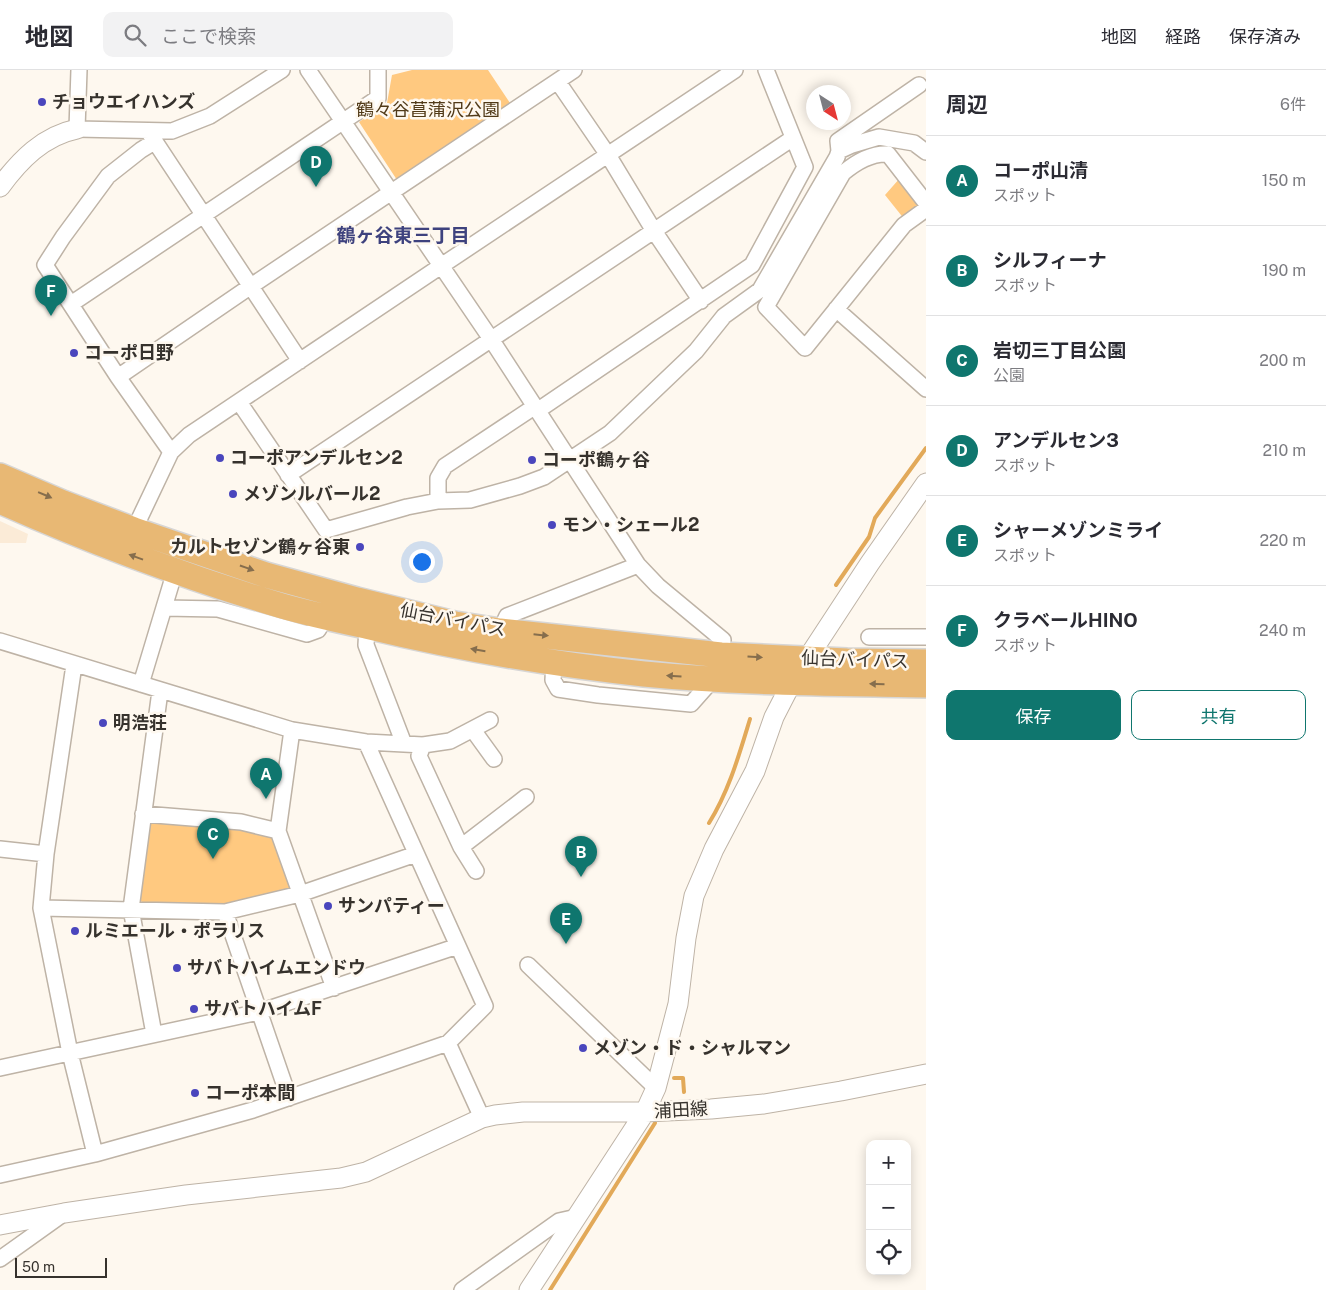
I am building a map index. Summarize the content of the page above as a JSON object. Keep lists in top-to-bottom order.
{
  "streets": {
    "highway": ["仙台バイパス"],
    "street": ["浦田線"]
  },
  "districts": ["鶴ヶ谷東三丁目"],
  "parks": ["鶴々谷菖蒲沢公園"],
  "places": [
    "チョウエイハンズ",
    "コーポ日野",
    "コーポアンデルセン2",
    "コーポ鶴ヶ谷",
    "メゾンルバール2",
    "モン・シェール2",
    "カルトセゾン鶴ヶ谷東",
    "明浩荘",
    "サンパティー",
    "ルミエール・ポラリス",
    "サバトハイムエンドウ",
    "サバトハイムF",
    "メゾン・ド・シャルマン",
    "コーポ本間"
  ],
  "scale_bar": "50 m",
  "north": "bottom right",
  "page": {
    "header": "地図",
    "search": "ここで検索",
    "nav": ["地図", "経路", "保存済み"],
    "heading": ["周辺", "6件"],
    "list": [
      {
        "mark": "A",
        "name": "コーポ山清",
        "note": "スポット",
        "value": "150 m"
      },
      {
        "mark": "B",
        "name": "シルフィーナ",
        "note": "スポット",
        "value": "190 m"
      },
      {
        "mark": "C",
        "name": "岩切三丁目公園",
        "note": "公園",
        "value": "200 m"
      },
      {
        "mark": "D",
        "name": "アンデルセン3",
        "note": "スポット",
        "value": "210 m"
      },
      {
        "mark": "E",
        "name": "シャーメゾンミライ",
        "note": "スポット",
        "value": "220 m"
      },
      {
        "mark": "F",
        "name": "クラベールHINO",
        "note": "スポット",
        "value": "240 m"
      }
    ],
    "pins": [
      "D",
      "F",
      "A",
      "C",
      "B",
      "E"
    ],
    "buttons": ["保存", "共有"],
    "map_buttons": ["+", "−"],
    "scale": "50 m"
  }
}
